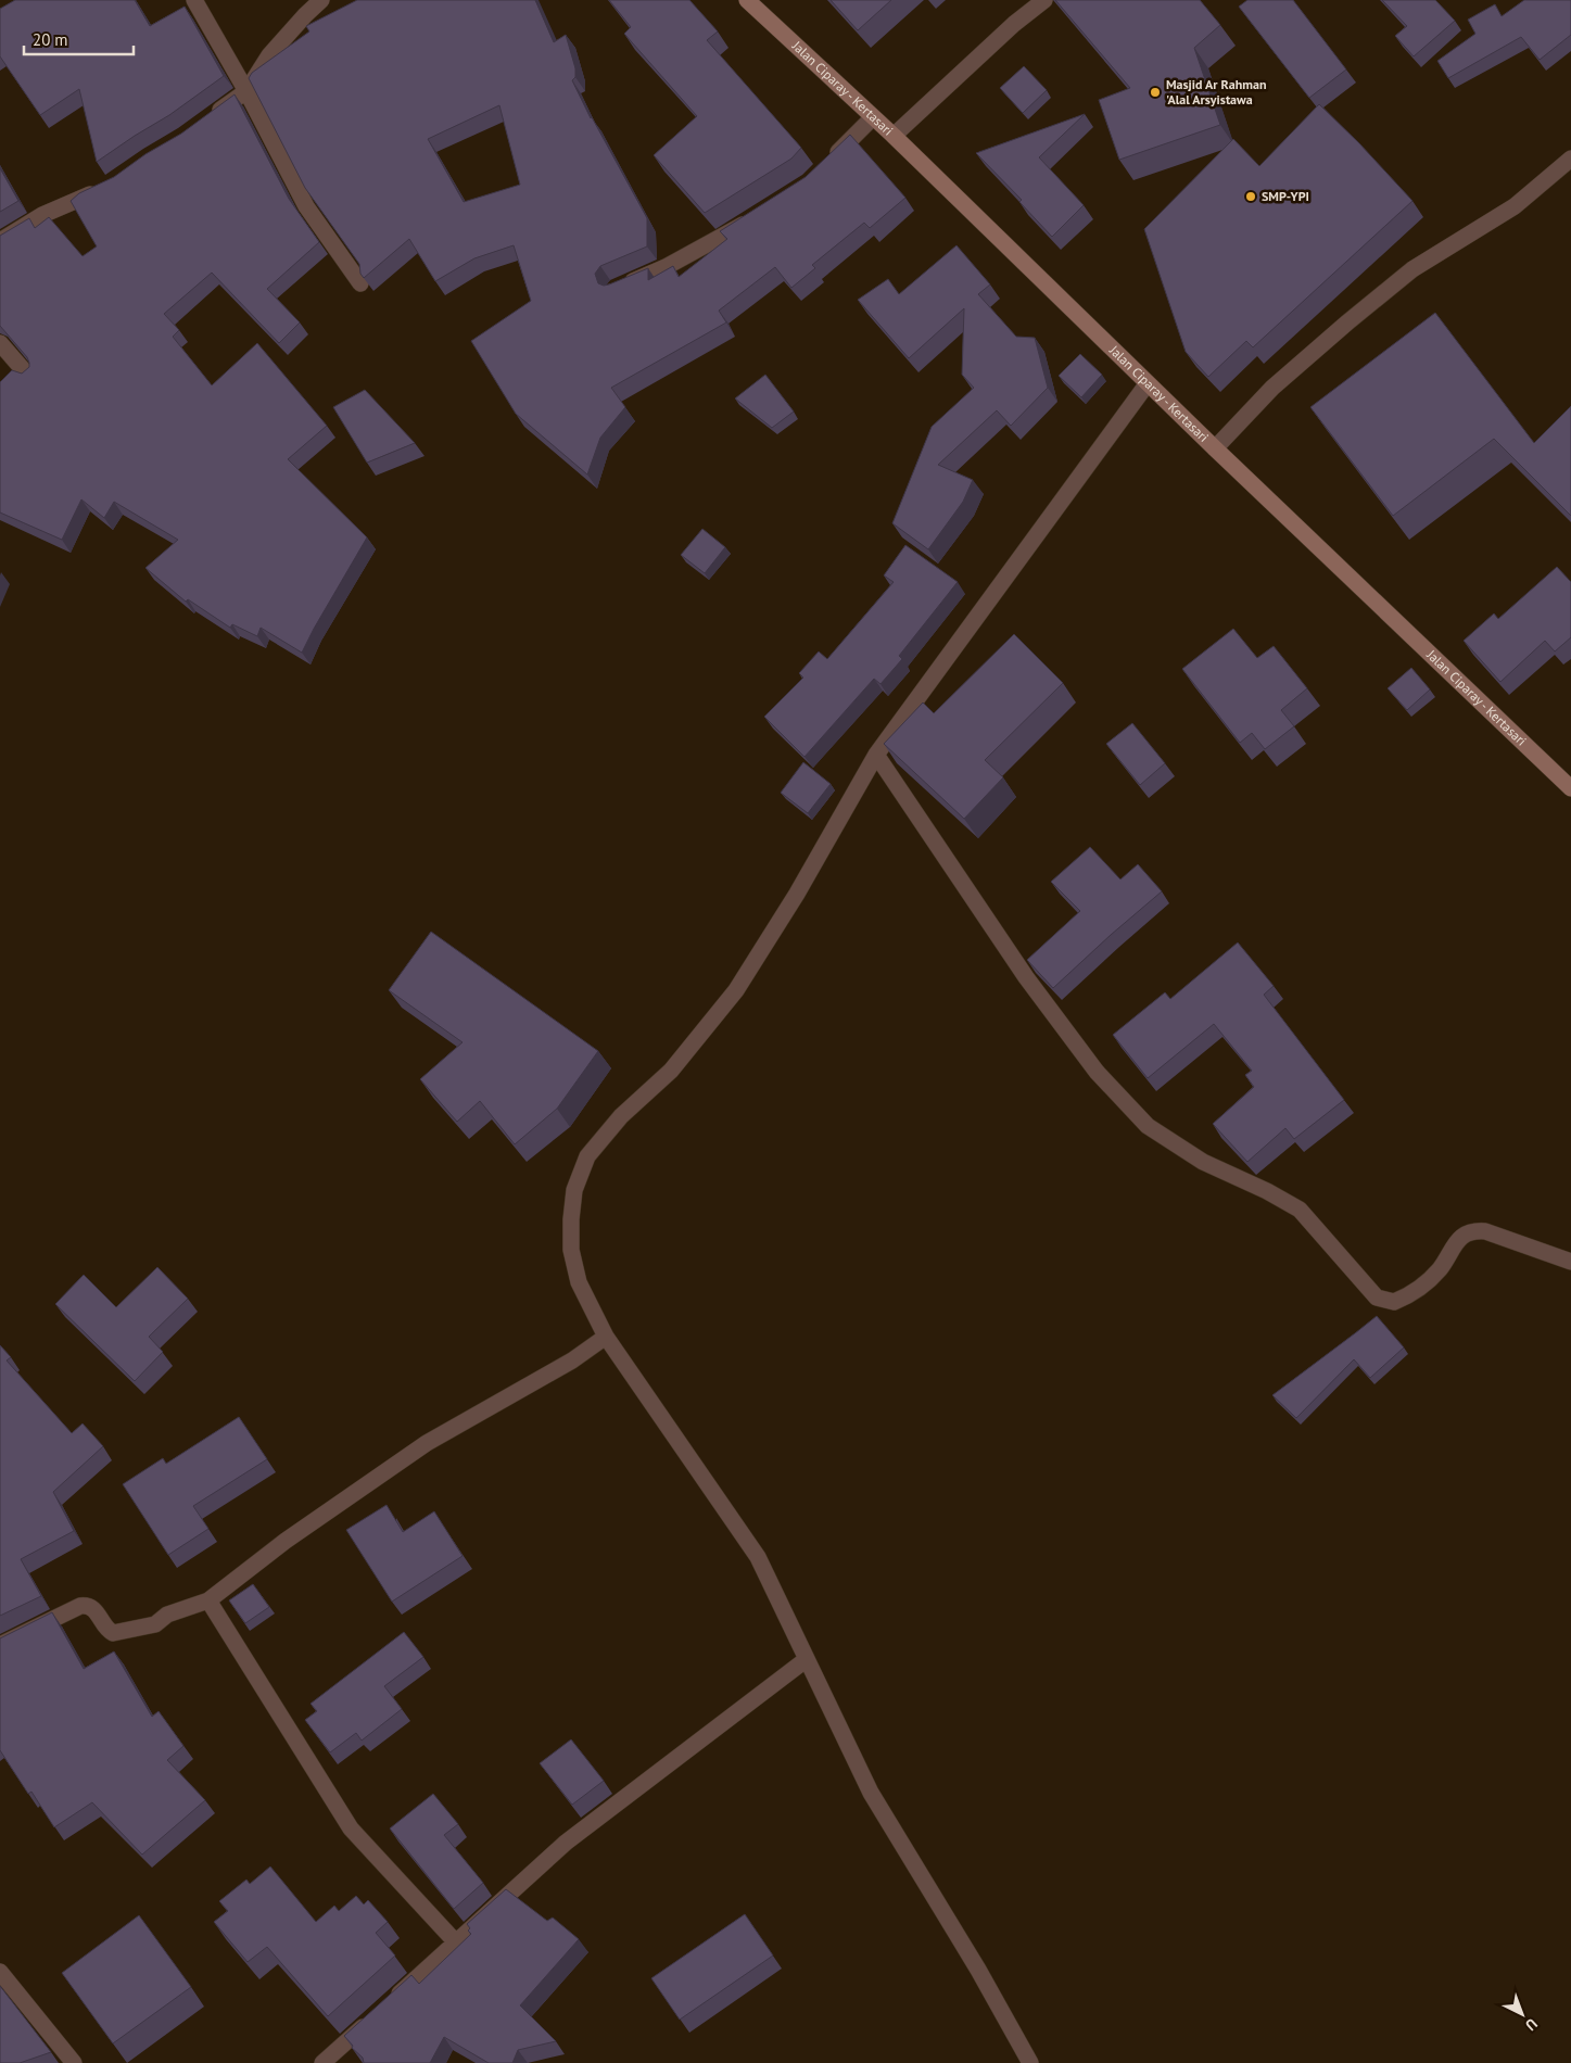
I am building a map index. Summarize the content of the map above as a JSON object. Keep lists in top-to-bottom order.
{
  "streets": {
    "main road": ["Jalan Ciparay - Kertasari"]
  },
  "places": ["Masjid Ar Rahman 'Alal Arsyistawa", "SMP-YPI"],
  "scale_bar": "20 m",
  "north": "bottom right"
}
